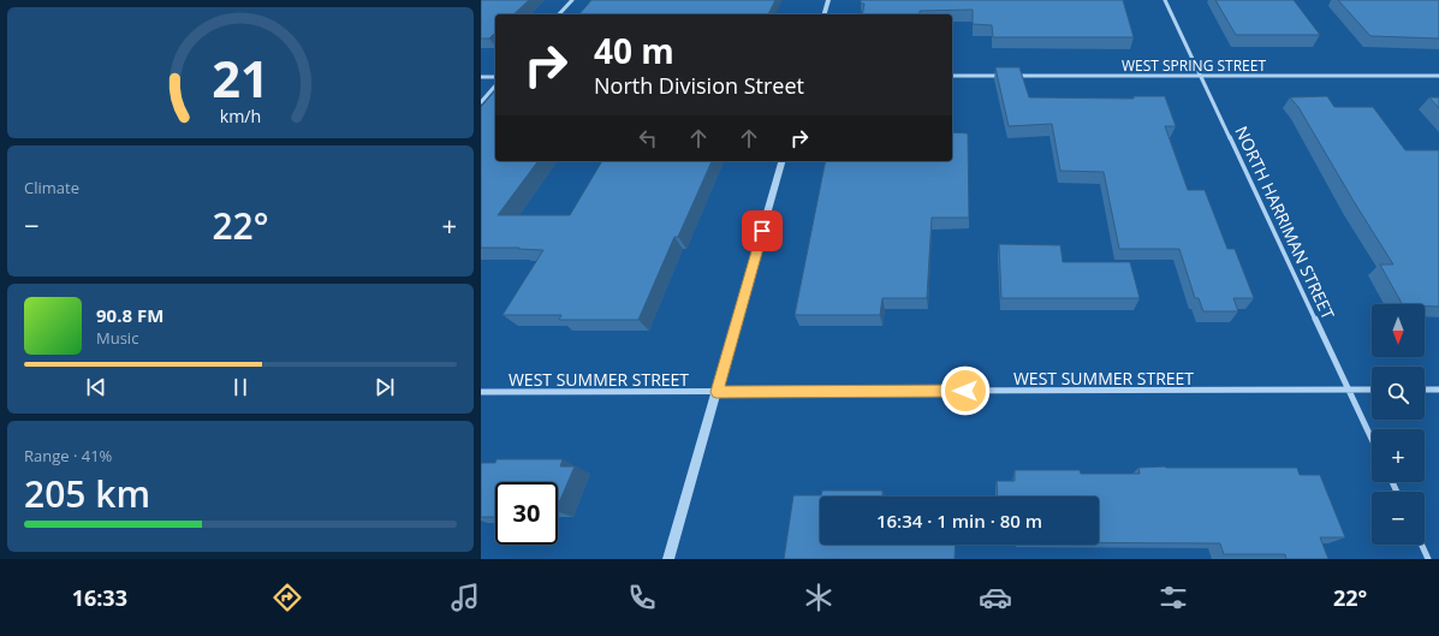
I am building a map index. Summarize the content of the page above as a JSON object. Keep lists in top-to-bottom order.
{
  "streets": {
    "street": ["WEST SPRING STREET", "NORTH HARRIMAN STREET", "WEST SUMMER STREET"]
  },
  "crossings": [
    ["WEST SPRING STREET", "NORTH HARRIMAN STREET"],
    ["NORTH HARRIMAN STREET", "WEST SUMMER STREET"]
  ],
  "north": "bottom",
  "page": {
    "turn": ["40 m", "North Division Street"],
    "tile": [
      "Climate",
      ["Range · 41%", "205 km"]
    ],
    "heat": ["−", "22°", "+"],
    "song": ["90.8 FM", "Music"],
    "map_buttons": ["+", "−"],
    "limit": "30",
    "trip": "16:34 · 1 min · 80 m",
    "tabs": ["16:33", "22°"],
    "gauge": ["21", "km/h"]
  }
}
